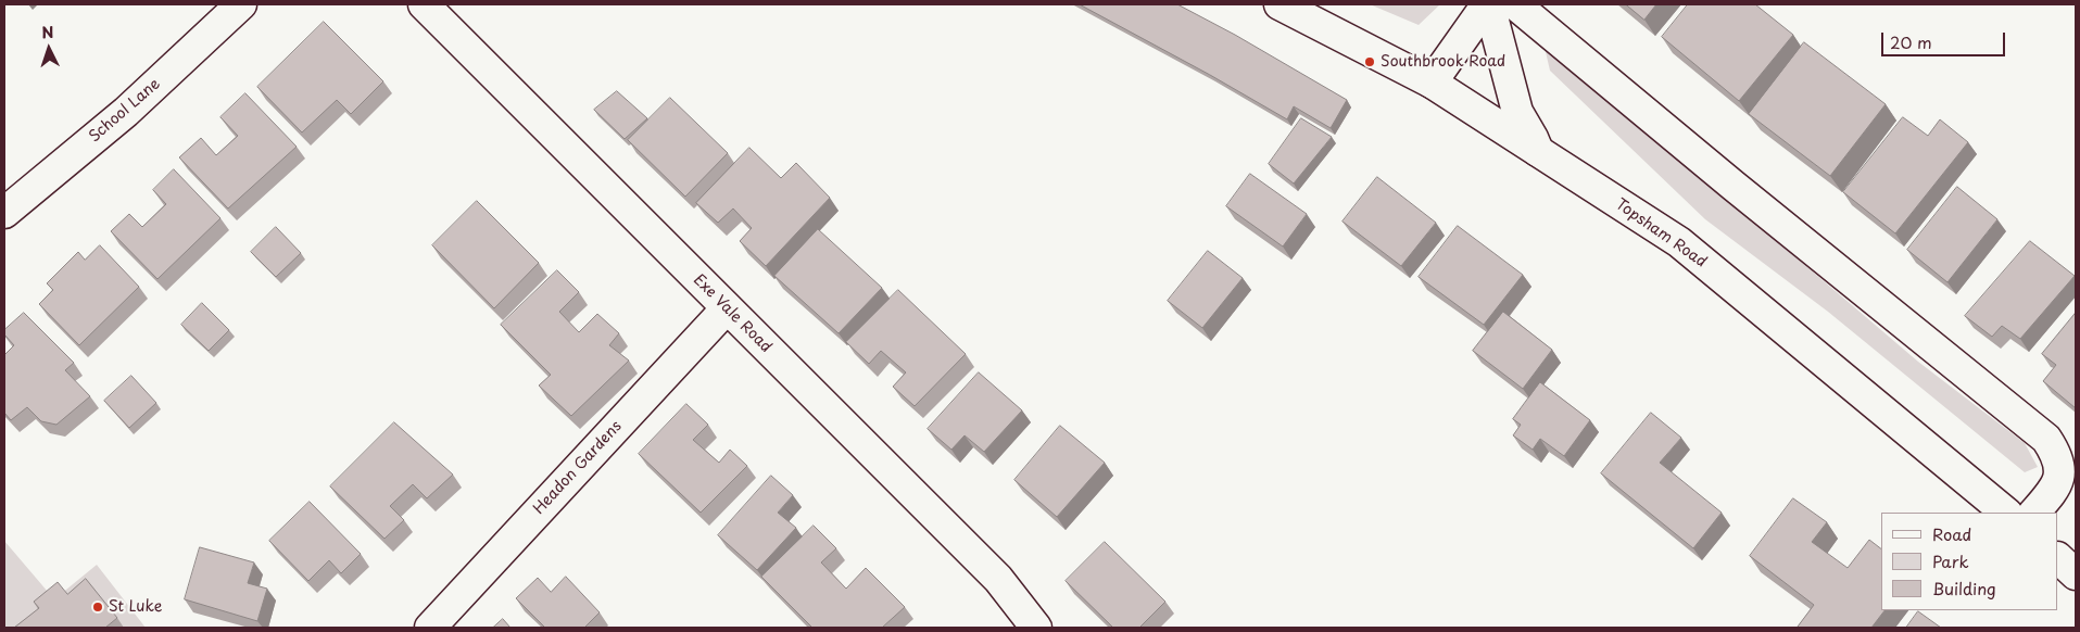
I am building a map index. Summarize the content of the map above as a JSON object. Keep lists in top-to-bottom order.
{
  "streets": {
    "street": [
      "School Lane",
      "Topsham Road",
      "Exe Vale Road",
      "Headon Gardens"
    ]
  },
  "crossings": [
    ["Exe Vale Road", "Headon Gardens"]
  ],
  "places": ["Southbrook Road", "St Luke"],
  "legend": ["Road", "Park", "Building"],
  "scale_bar": "20 m",
  "north": "top"
}
